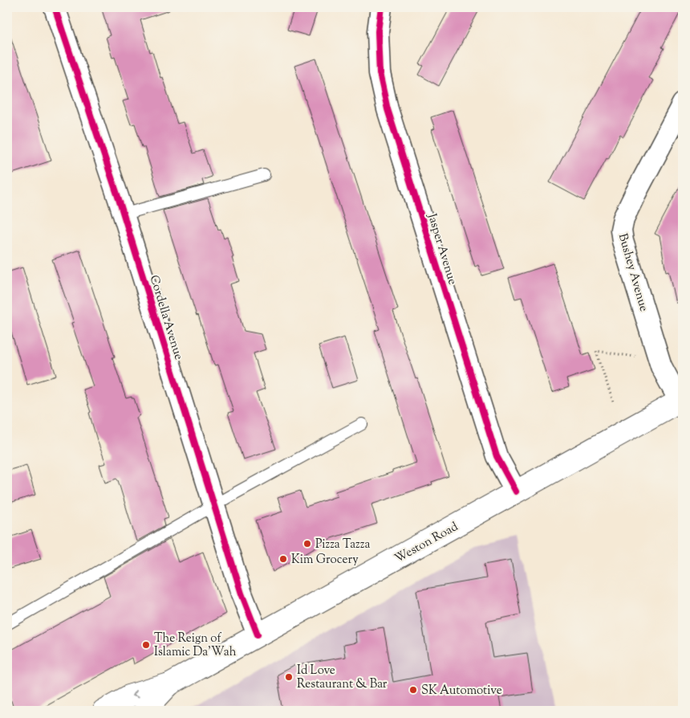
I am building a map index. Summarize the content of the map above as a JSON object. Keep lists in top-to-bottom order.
{
  "streets": {
    "main road": ["Weston Road"],
    "street": ["Jasper Avenue", "Bushey Avenue", "Cordella Avenue"]
  },
  "crossings": [
    ["Jasper Avenue", "Weston Road"],
    ["Bushey Avenue", "Weston Road"],
    ["Cordella Avenue", "Weston Road"]
  ],
  "places": [
    "Pizza Tazza",
    "Kim Grocery",
    "The Reign of Islamic Da'Wah",
    "Id Love Restaurant & Bar",
    "SK Automotive"
  ]
}
